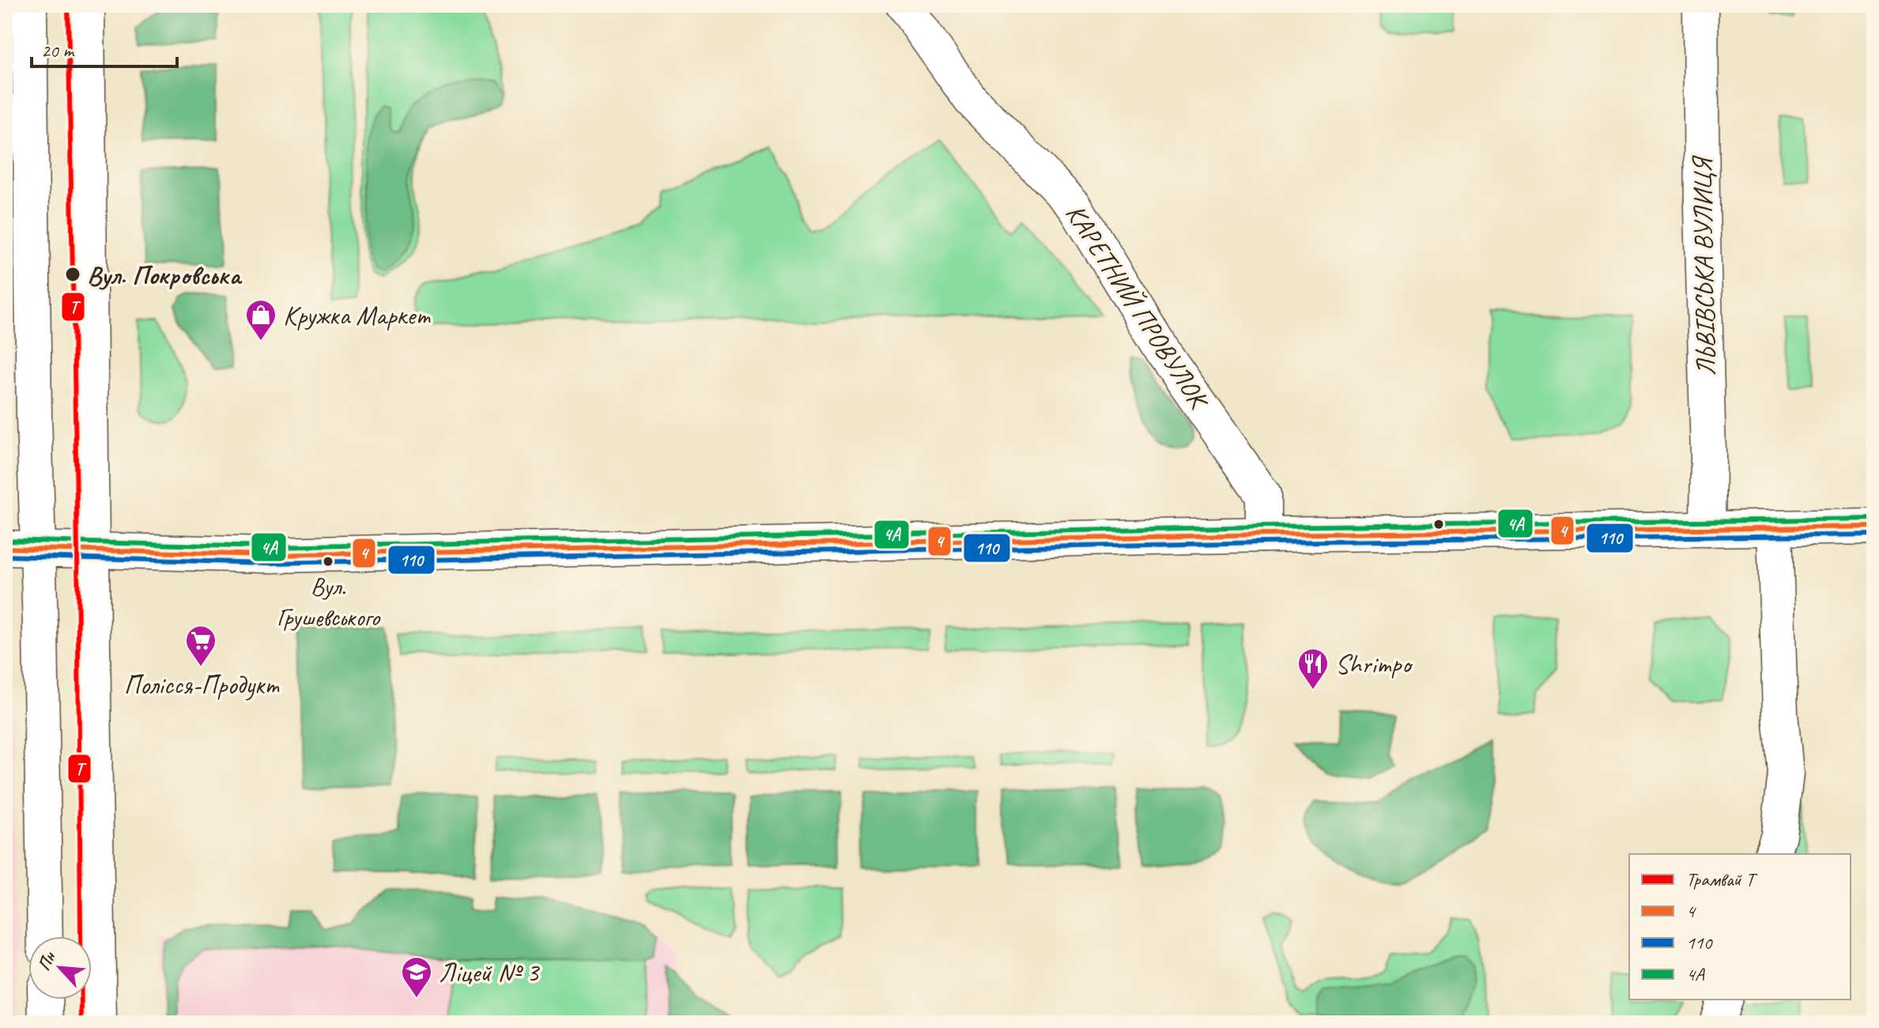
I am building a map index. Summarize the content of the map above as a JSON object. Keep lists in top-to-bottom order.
{
  "streets": {
    "main road": ["ЛЬВІВСЬКА ВУЛИЦЯ", "КАРЕТНИЙ ПРОВУЛОК"]
  },
  "places": {
    "other": ["Вул. Покровська", "Вул. Грушевського"],
    "shop": ["Кружка Маркет"],
    "supermarket": ["Полісся-Продукт"],
    "restaurant": ["Shrimpo"],
    "school or university": ["Ліцей № 3"]
  },
  "lines": [
    "tram line Т",
    "transit line 4А",
    "transit line 4",
    "transit line 110"
  ],
  "legend": [
    "Трамвай Т",
    "4",
    "110",
    "4А"
  ],
  "scale_bar": "20 m",
  "north": "top left"
}
